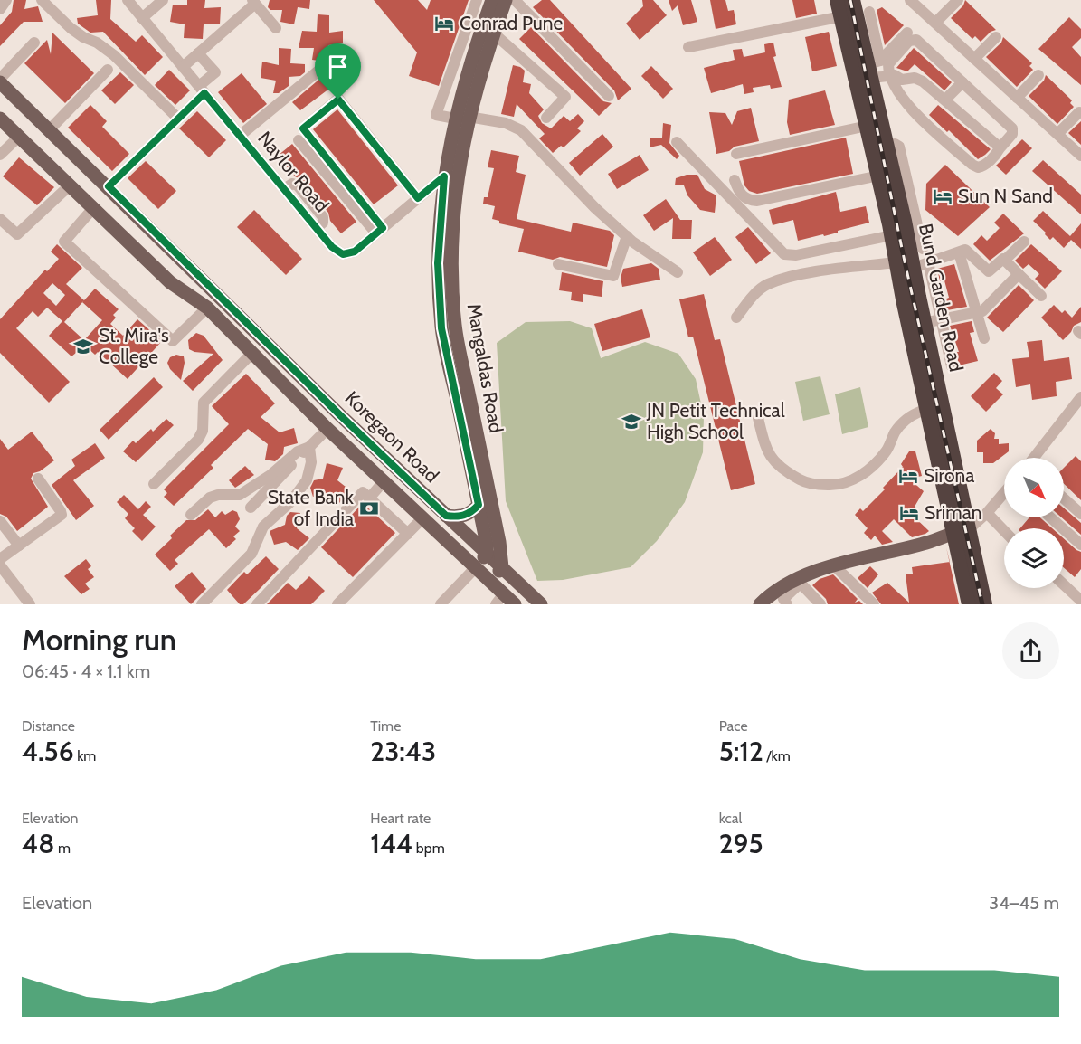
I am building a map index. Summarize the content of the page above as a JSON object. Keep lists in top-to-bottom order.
{
  "streets": {
    "highway": ["Bund Garden Road"],
    "main road": ["Mangaldas Road", "Koregaon Road"],
    "street": ["Naylor Road"]
  },
  "crossings": [
    ["Naylor Road", "Mangaldas Road"],
    ["Mangaldas Road", "Koregaon Road"]
  ],
  "places": {
    "hotel": [
      "Conrad Pune",
      "Sun N Sand",
      "Sirona",
      "Sriman"
    ],
    "school or university": ["St. Mira's College", "JN Petit Technical High School"],
    "bank": ["State Bank of India"]
  },
  "north": "bottom right",
  "page": {
    "heading": ["Morning run", "06:45 · 4 × 1.1 km"],
    "stats": [
      ["Distance", "4.56 km"],
      ["Time", "23:43"],
      ["Pace", "5:12 /km"],
      ["Elevation", "48 m"],
      ["Heart rate", "144 bpm"],
      ["kcal", "295"]
    ],
    "chart": ["Elevation", "34–45 m"]
  }
}
